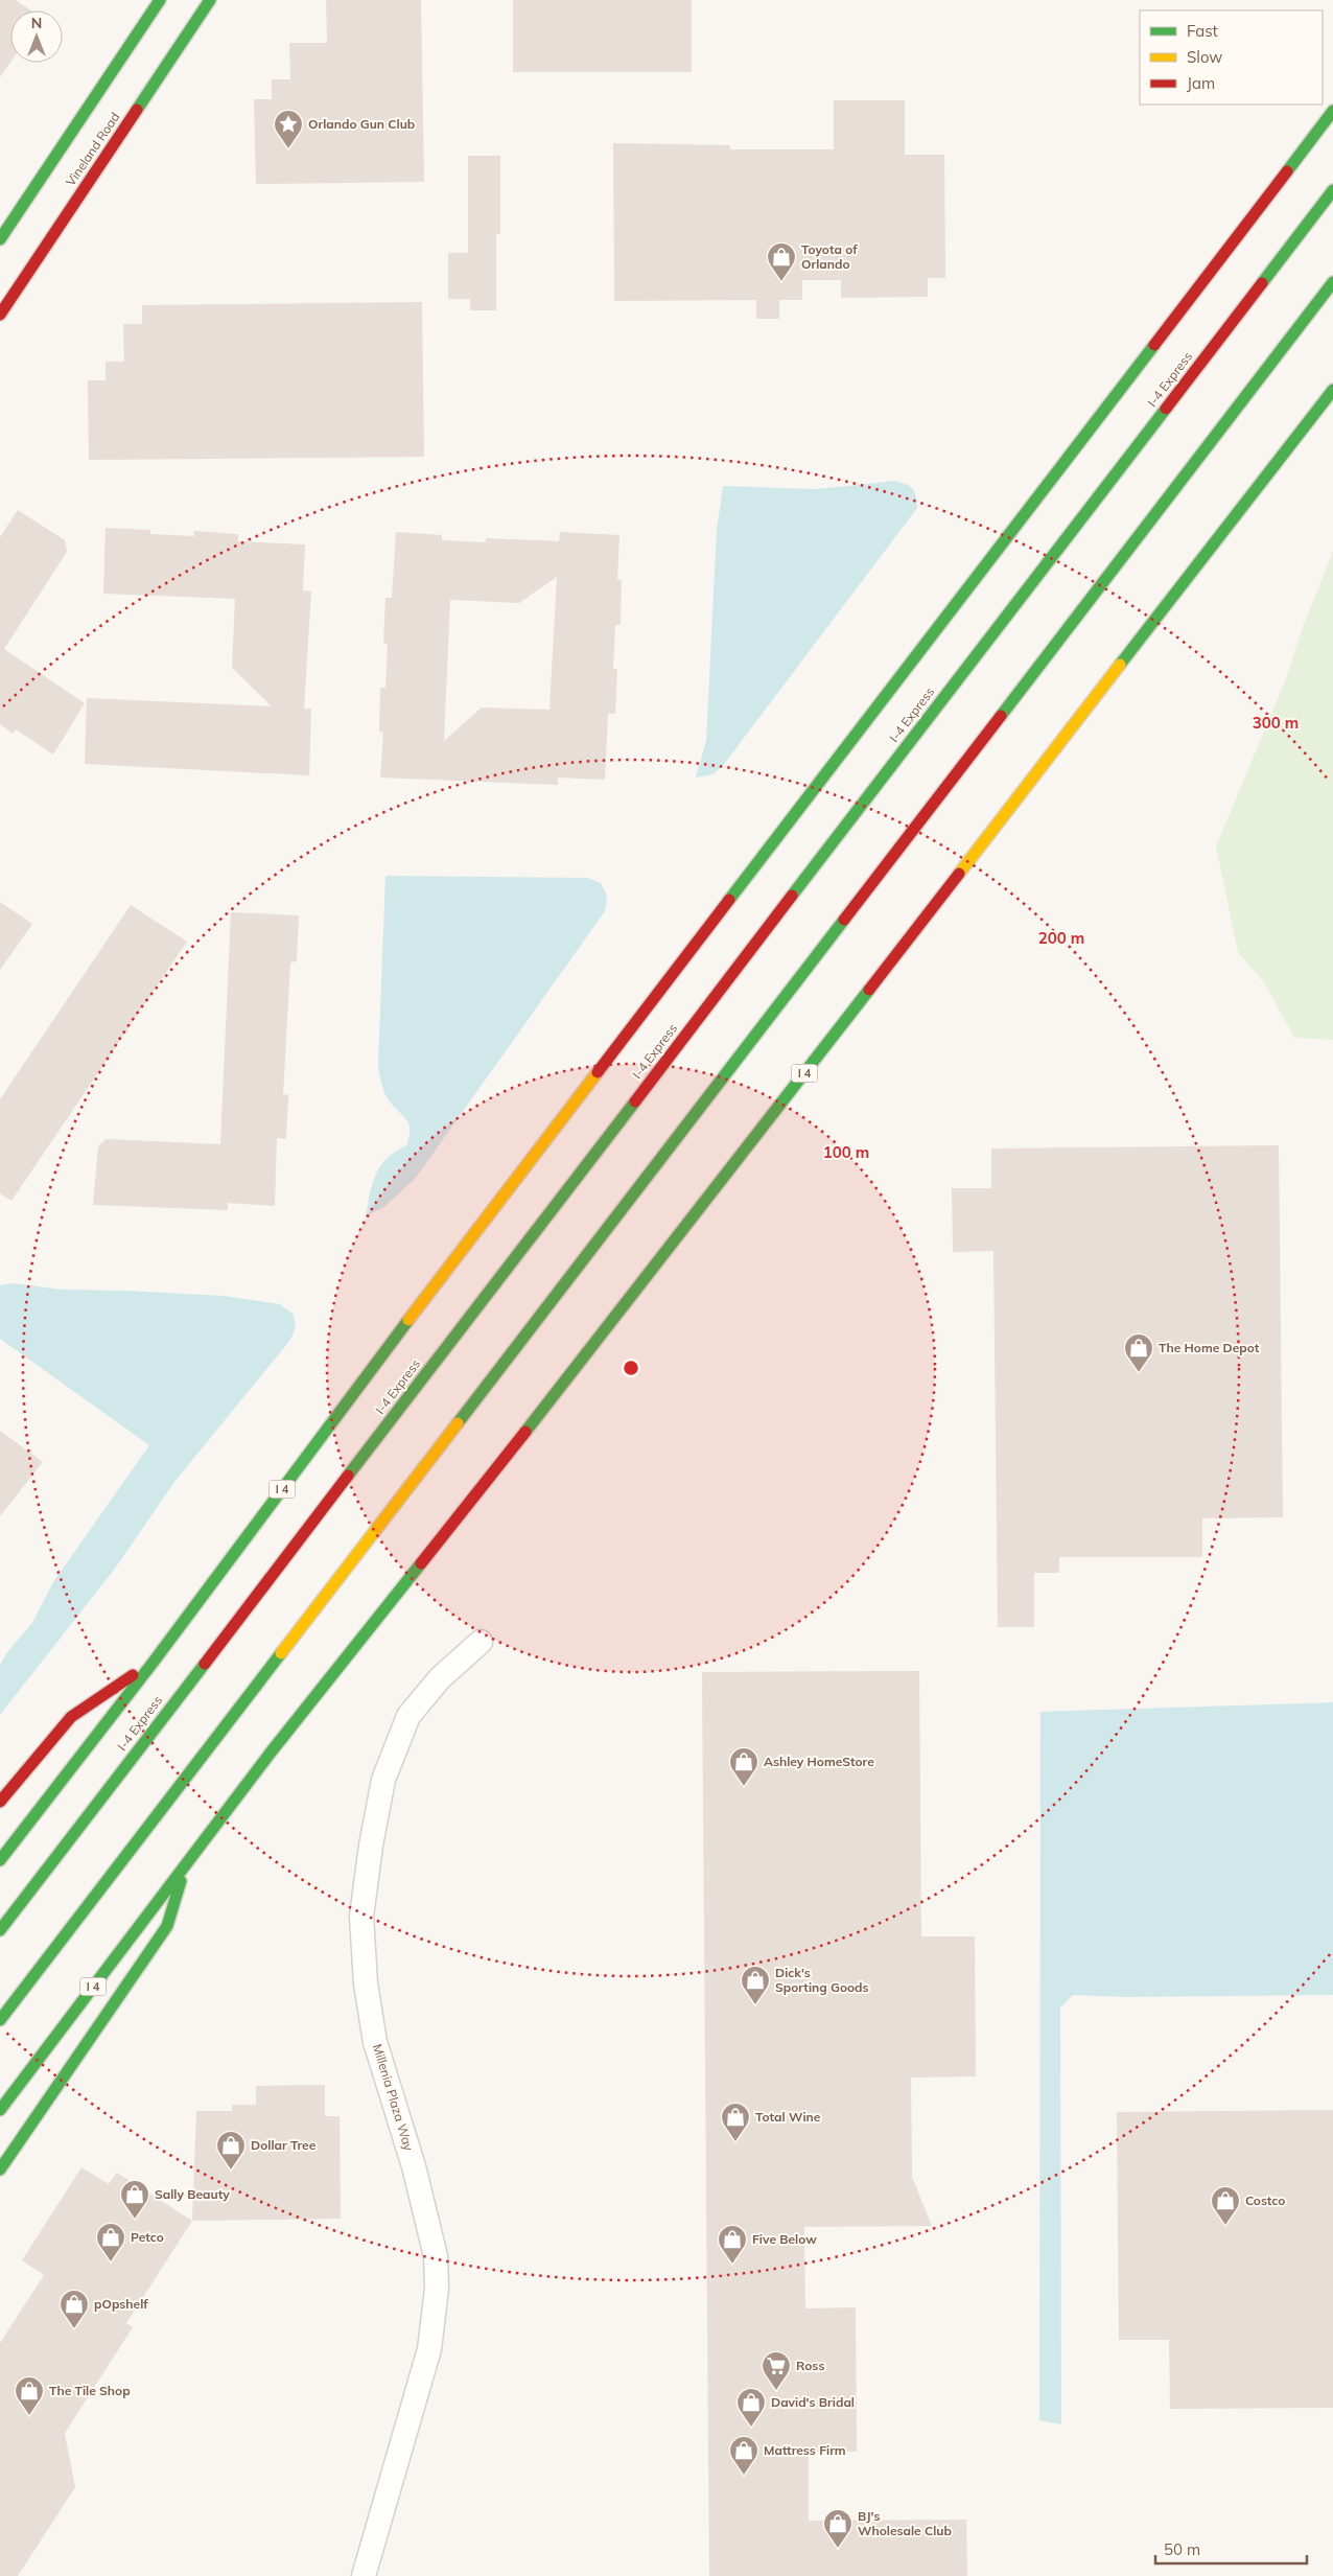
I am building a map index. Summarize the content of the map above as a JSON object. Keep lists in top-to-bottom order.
{
  "streets": {
    "main road": ["Vineland Road", "I-4 Express", "I 4"],
    "street": ["Millenia Plaza Way"]
  },
  "places": {
    "place": ["Orlando Gun Club"],
    "shop": [
      "Toyota of Orlando",
      "The Home Depot",
      "Ashley HomeStore",
      "Dick's Sporting Goods",
      "Total Wine",
      "Dollar Tree",
      "Sally Beauty",
      "Costco",
      "Petco",
      "Five Below",
      "pOpshelf",
      "The Tile Shop",
      "David's Bridal",
      "Mattress Firm",
      "BJ's Wholesale Club"
    ],
    "supermarket": ["Ross"]
  },
  "legend": ["Fast", "Slow", "Jam"],
  "scale_bar": "50 m",
  "north": "top",
  "rings": ["300 m", "200 m", "100 m"]
}
